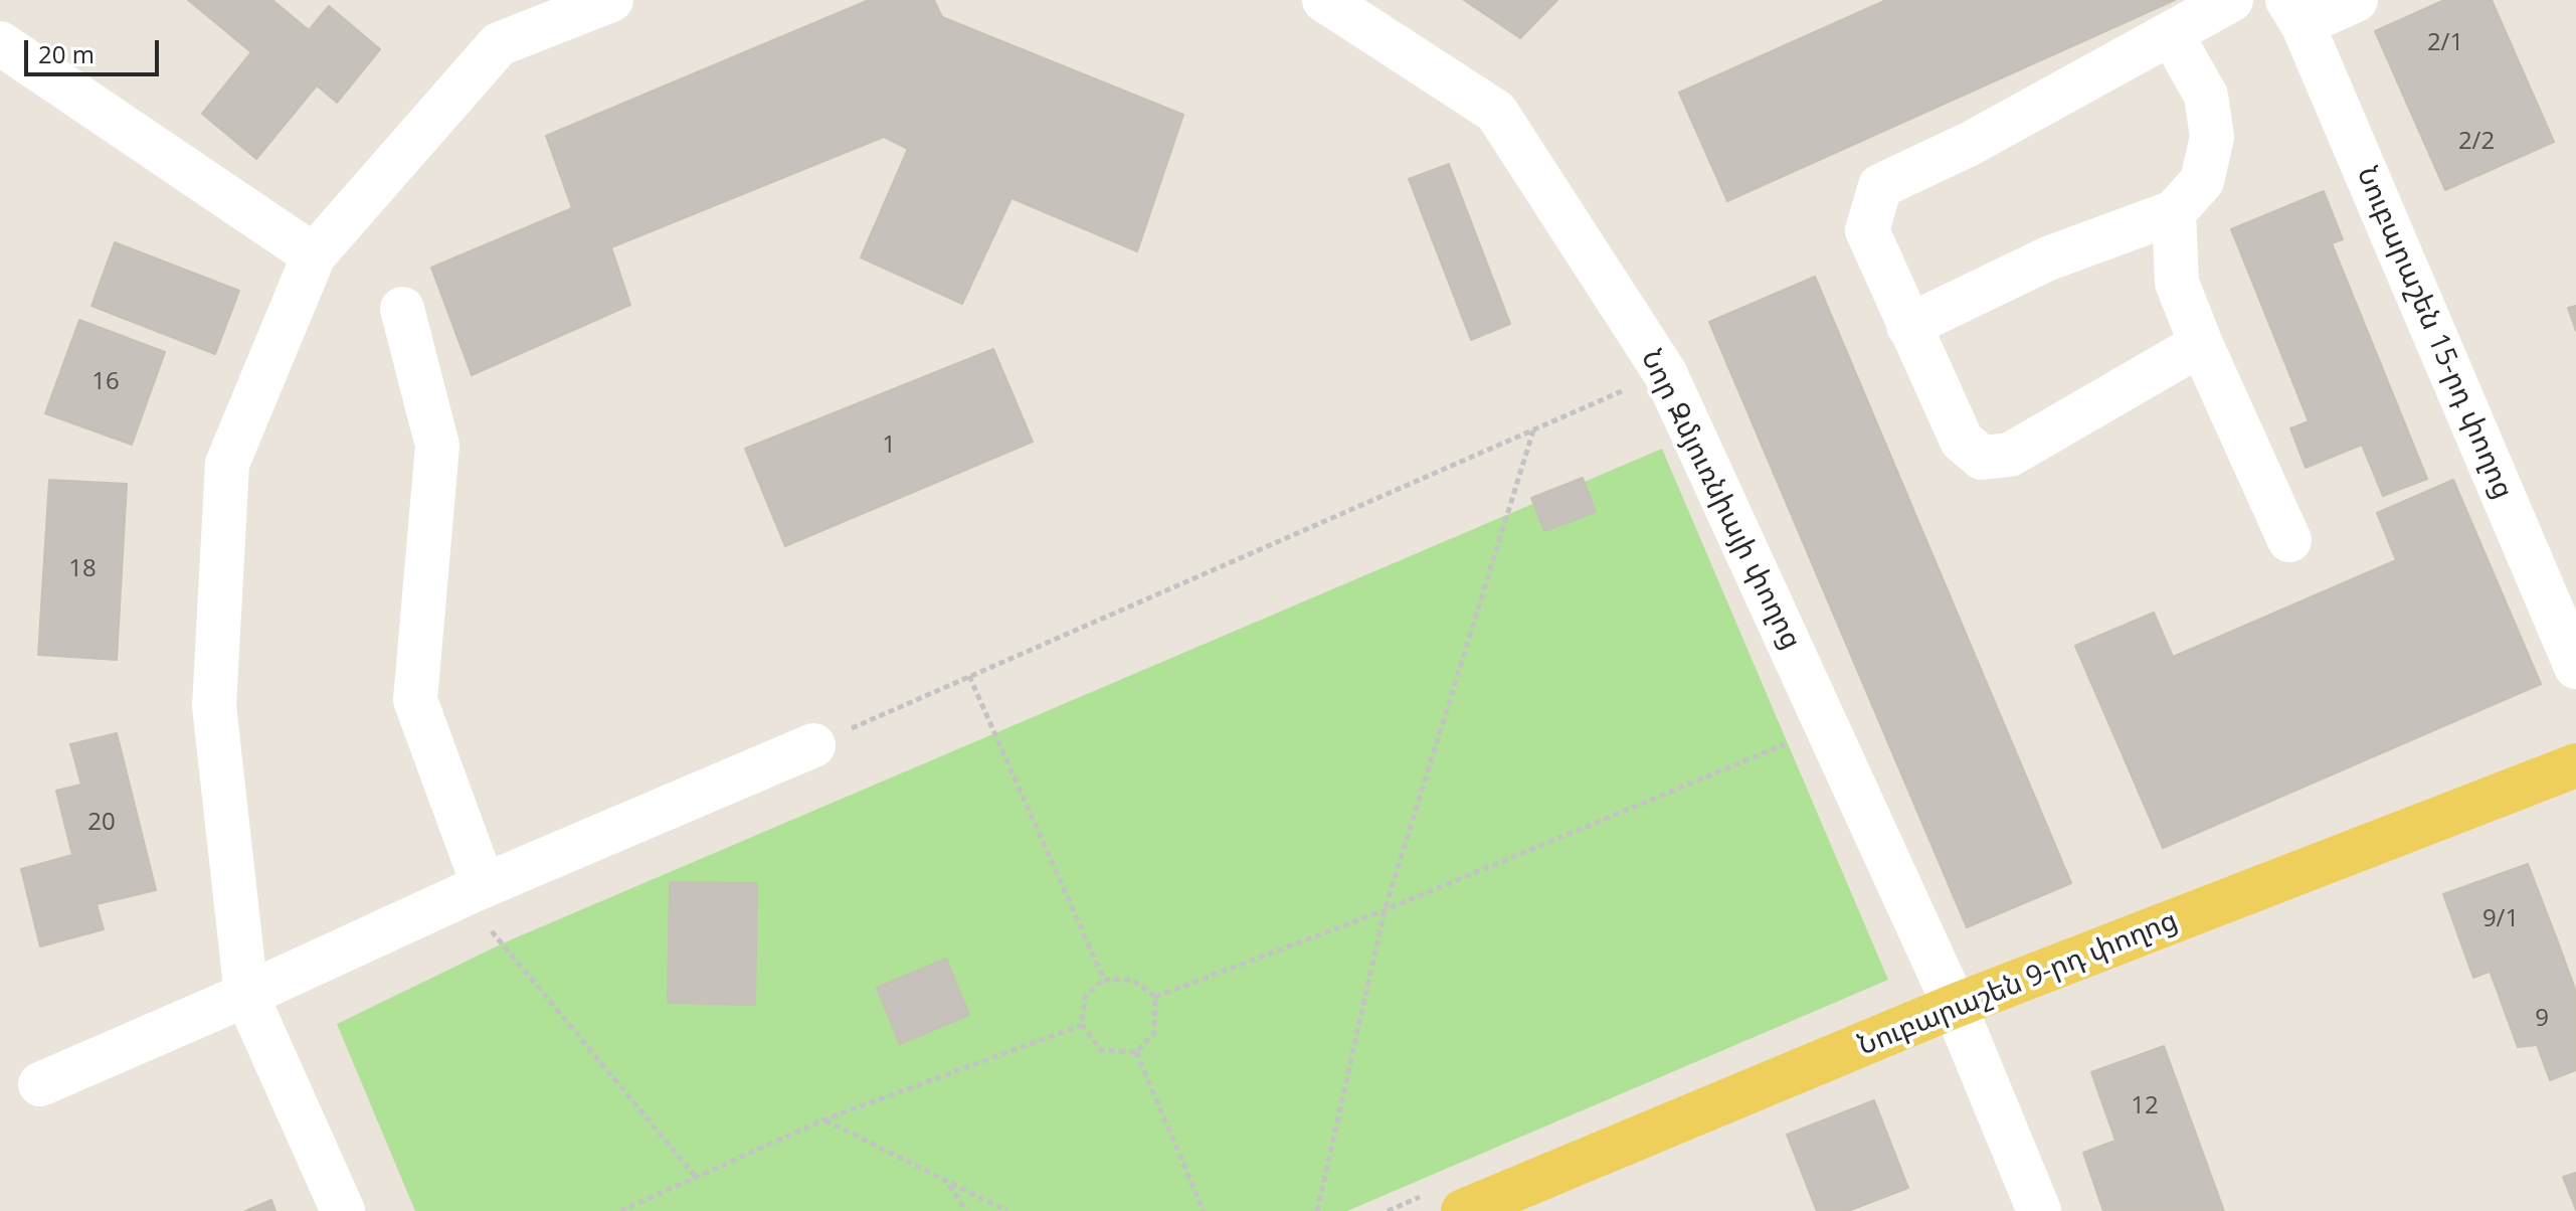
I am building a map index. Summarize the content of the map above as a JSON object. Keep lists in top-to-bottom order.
{
  "streets": {
    "main road": ["Նուբարաշեն 9-րդ փողոց"],
    "street": ["Նուբարաշեն 15-րդ փողոց", "Նոր Զմյուռնիայի փողոց"]
  },
  "crossings": [
    ["Նոր Զմյուռնիայի փողոց", "Նուբարաշեն 9-րդ փողոց"]
  ],
  "house_numbers": [
    "2/1",
    "2/2",
    "16",
    "1",
    "18",
    "20",
    "9/1",
    "9",
    "12"
  ],
  "scale_bar": "20 m"
}
